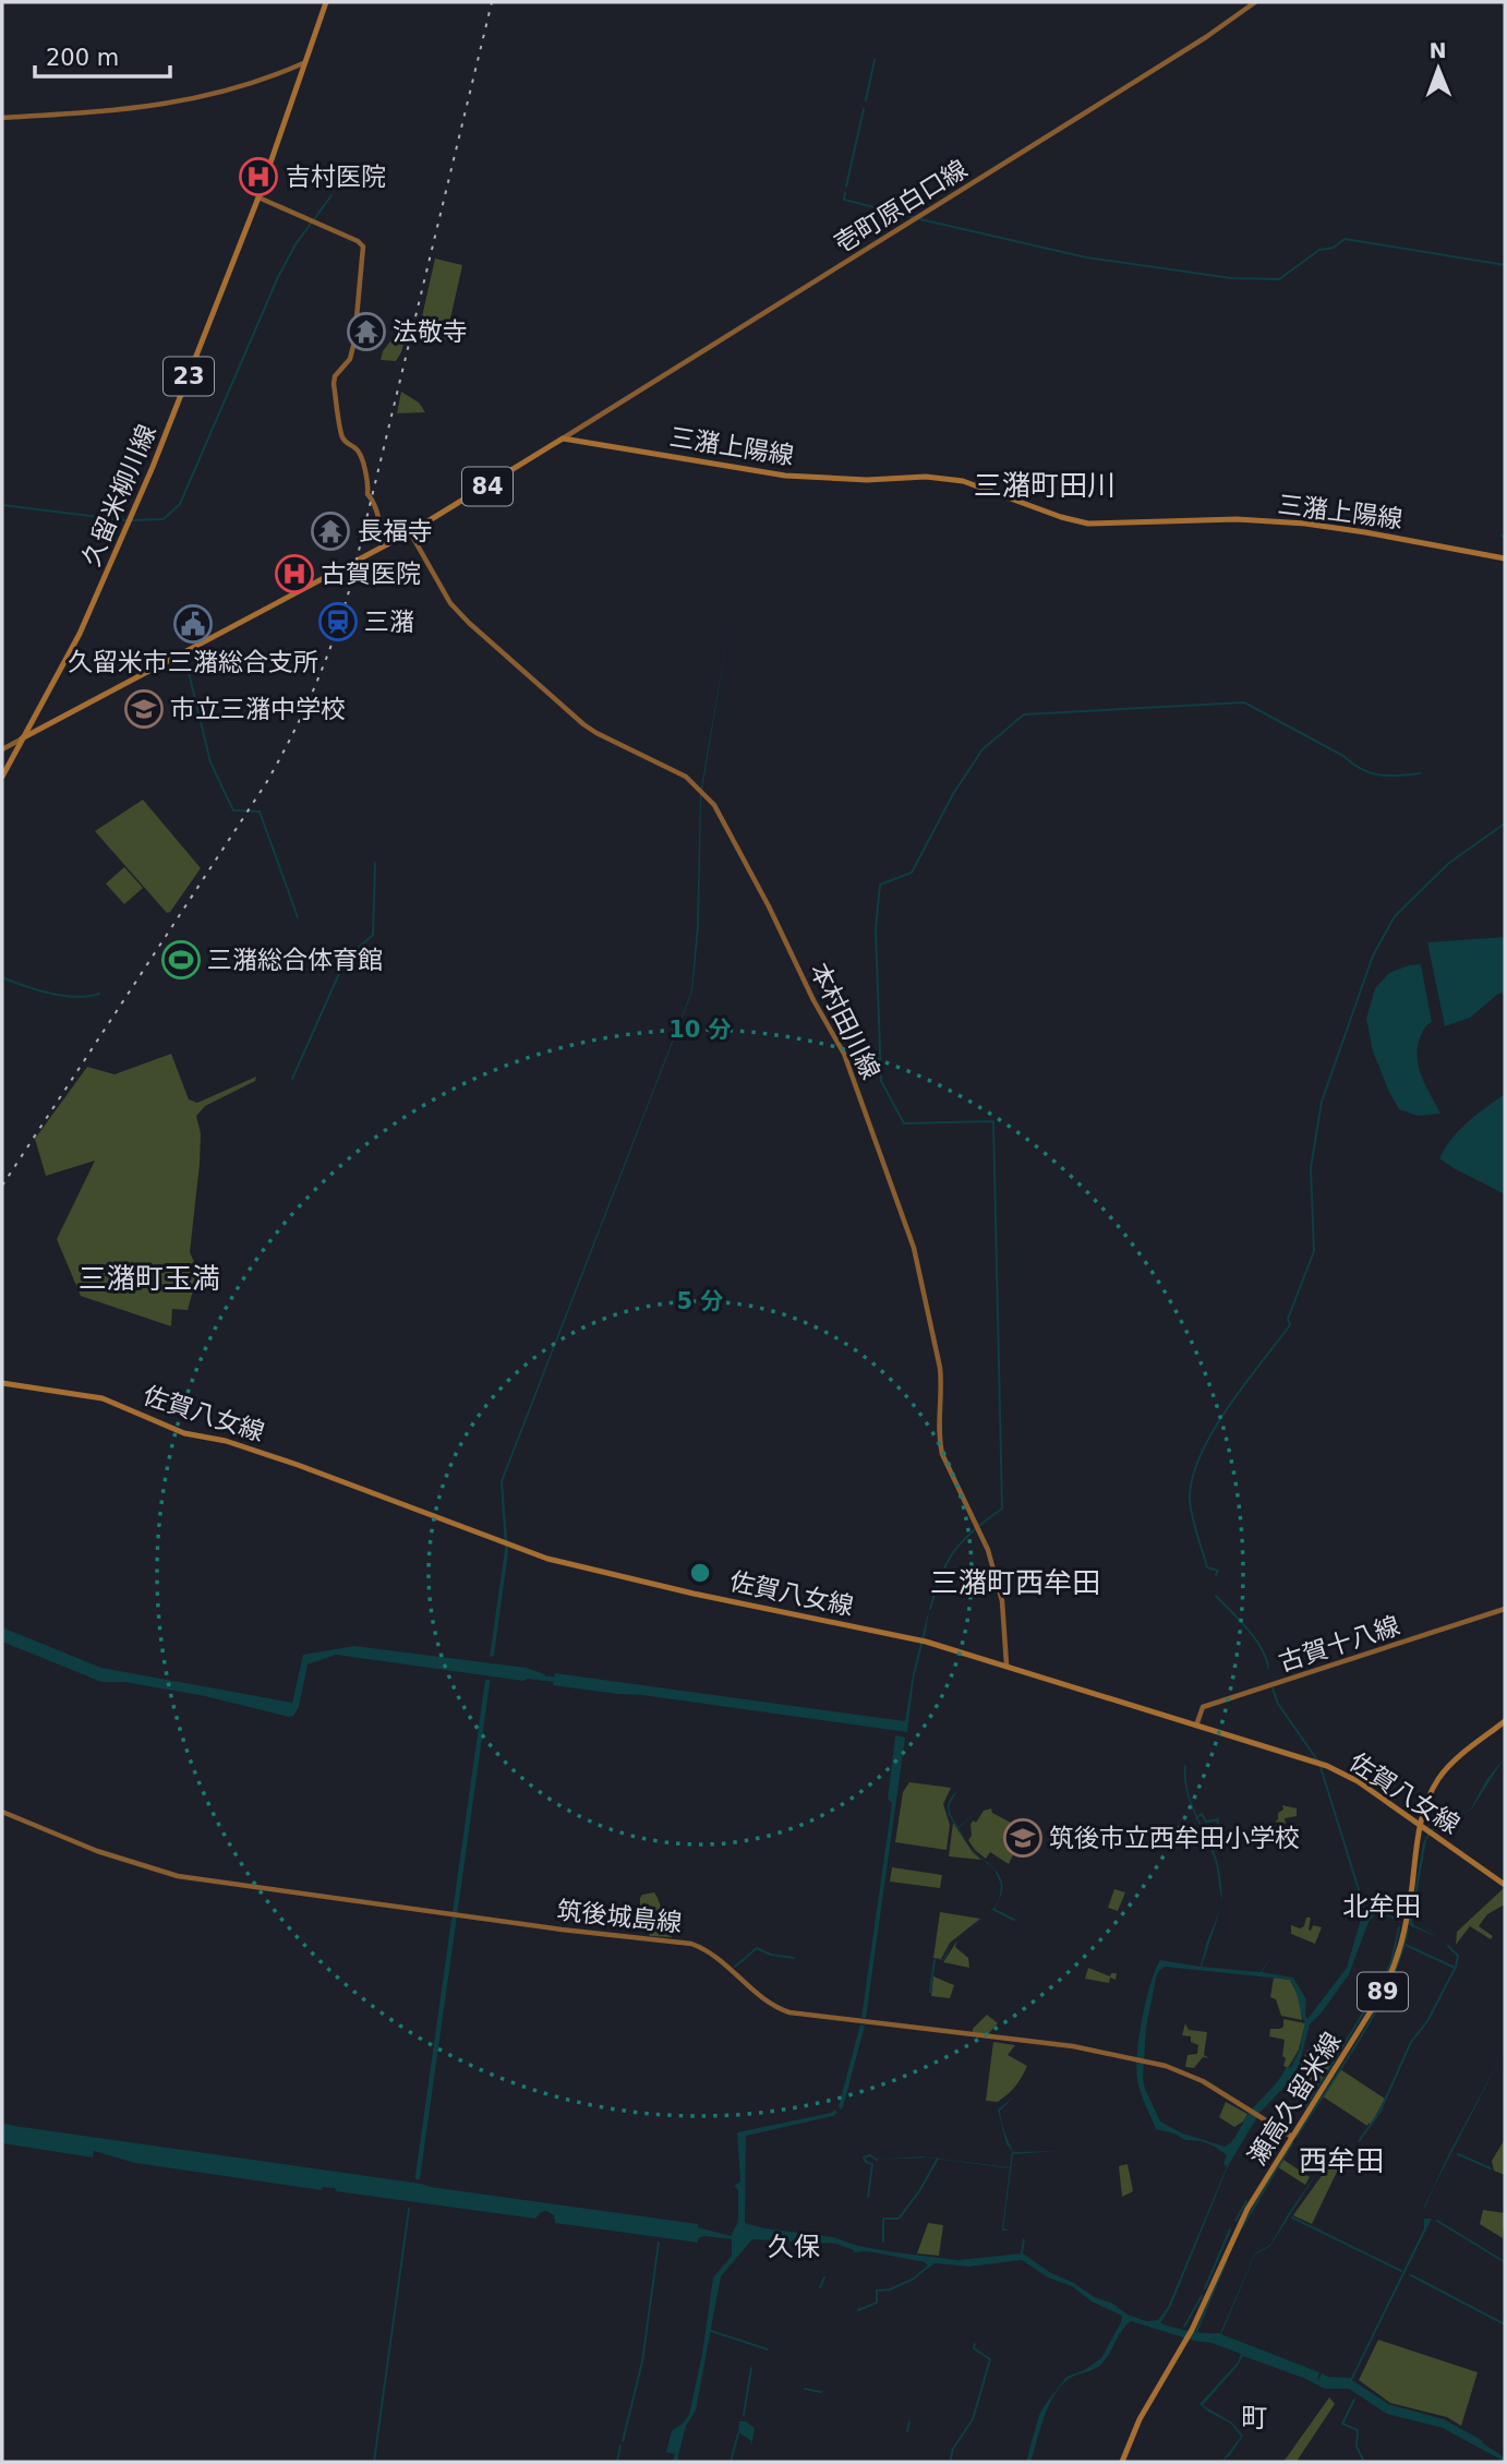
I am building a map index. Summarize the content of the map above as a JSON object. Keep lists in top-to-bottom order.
{
  "streets": {
    "main road": [
      "壱町原白口線",
      "23",
      "三潴上陽線",
      "84",
      "久留米柳川線",
      "本村田川線",
      "佐賀八女線",
      "古賀十八線",
      "筑後城島線",
      "89",
      "瀬高久留米線"
    ]
  },
  "crossings": [
    ["壱町原白口線", "三潴上陽線"],
    ["壱町原白口線", "84"],
    ["三潴上陽線", "84"],
    ["84", "久留米柳川線"],
    ["84", "本村田川線"],
    ["本村田川線", "佐賀八女線"],
    ["佐賀八女線", "古賀十八線"],
    ["佐賀八女線", "瀬高久留米線"],
    ["筑後城島線", "瀬高久留米線"]
  ],
  "districts": [
    "三潴町田川",
    "三潴町玉満",
    "三潴町西牟田",
    "北牟田",
    "西牟田",
    "久保",
    "町"
  ],
  "places": {
    "hospital": ["吉村医院", "古賀医院"],
    "temple": ["法敬寺", "長福寺"],
    "station": ["三潴"],
    "public building": ["久留米市三潴総合支所"],
    "school or university": ["市立三潴中学校", "筑後市立西牟田小学校"],
    "sports": ["三潴総合体育館"]
  },
  "scale_bar": "200 m",
  "north": "top",
  "rings": ["10 分", "5 分"]
}
